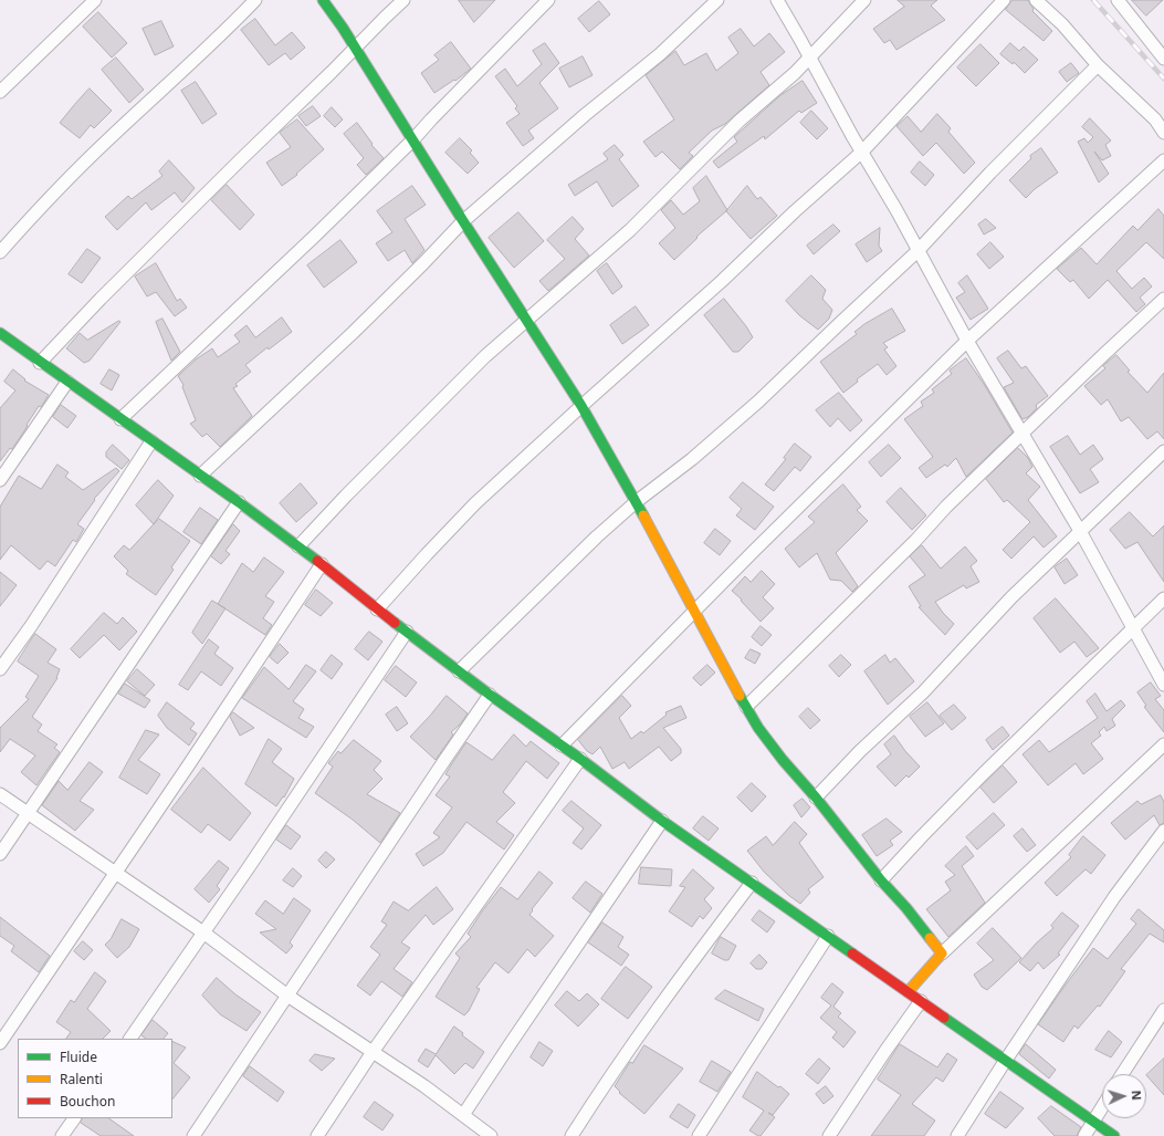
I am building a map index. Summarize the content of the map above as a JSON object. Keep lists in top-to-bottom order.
{
  "legend": ["Fluide", "Ralenti", "Bouchon"],
  "north": "right"
}
